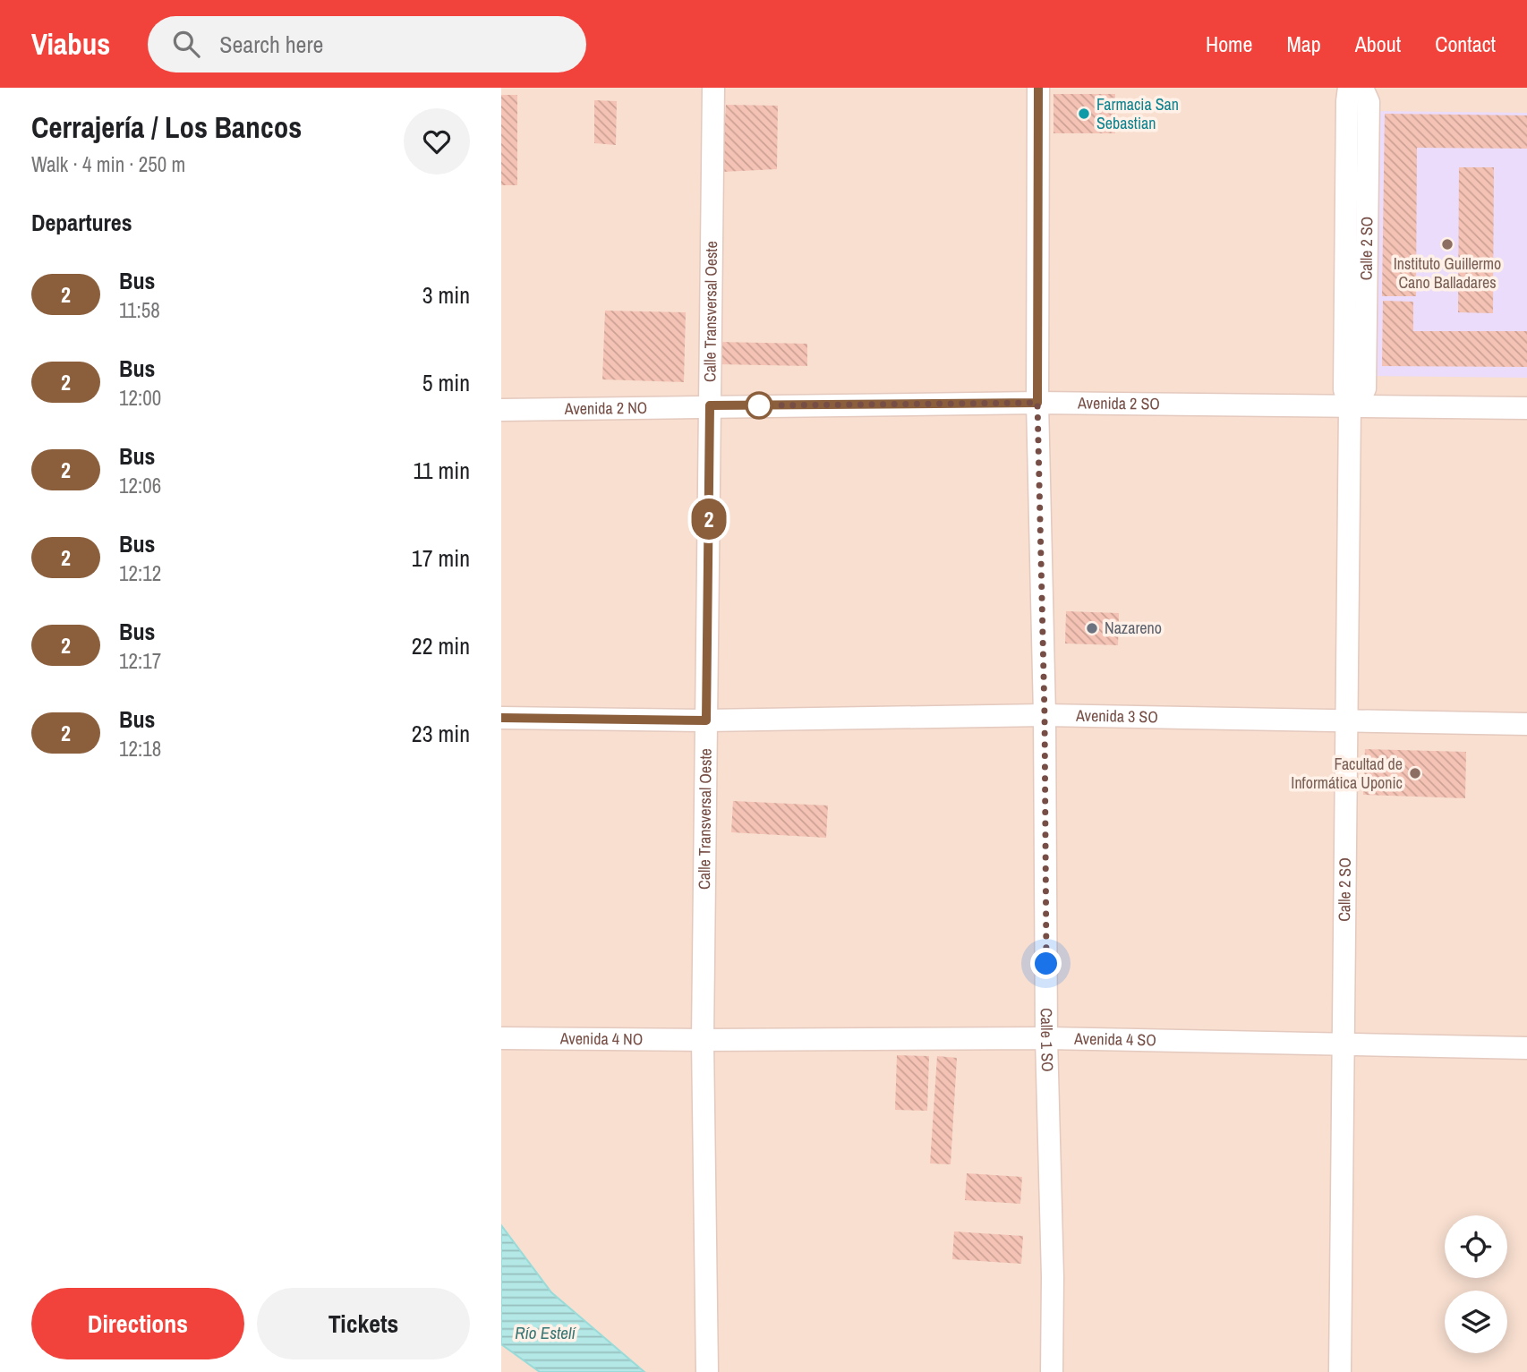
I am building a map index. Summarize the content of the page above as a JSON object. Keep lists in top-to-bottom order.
{
  "streets": {
    "street": [
      "Calle 2 SO",
      "Calle Transversal Oeste",
      "Avenida 2 SO",
      "Avenida 2 NO",
      "Avenida 3 SO",
      "Avenida 4 NO",
      "Calle 1 SO",
      "Avenida 4 SO"
    ]
  },
  "crossings": [
    ["Calle 2 SO", "Avenida 2 SO"],
    ["Calle 2 SO", "Avenida 3 SO"],
    ["Calle 2 SO", "Avenida 4 SO"],
    ["Calle Transversal Oeste", "Avenida 2 SO"],
    ["Calle Transversal Oeste", "Avenida 2 NO"],
    ["Calle Transversal Oeste", "Avenida 3 SO"],
    ["Calle Transversal Oeste", "Avenida 4 NO"],
    ["Calle Transversal Oeste", "Avenida 4 SO"],
    ["Avenida 2 SO", "Avenida 2 NO"],
    ["Avenida 2 SO", "Calle 1 SO"],
    ["Avenida 3 SO", "Calle 1 SO"],
    ["Avenida 4 NO", "Avenida 4 SO"],
    ["Calle 1 SO", "Avenida 4 SO"]
  ],
  "water": ["Río Estelí"],
  "places": [
    "Farmacia San Sebastian",
    "Instituto Guillermo Cano Balladares",
    "Nazareno",
    "Facultad de Informática Uponic"
  ],
  "lines": ["bus line 2"],
  "page": {
    "header": "Viabus",
    "search": "Search here",
    "nav": [
      "Home",
      "Map",
      "About",
      "Contact"
    ],
    "heading": [
      ["Cerrajería / Los Bancos", "Walk · 4 min · 250 m"],
      "Departures"
    ],
    "on_map": "2",
    "list": [
      {
        "mark": "2",
        "name": "Bus",
        "note": "11:58",
        "value": "3 min"
      },
      {
        "mark": "2",
        "name": "Bus",
        "note": "12:00",
        "value": "5 min"
      },
      {
        "mark": "2",
        "name": "Bus",
        "note": "12:06",
        "value": "11 min"
      },
      {
        "mark": "2",
        "name": "Bus",
        "note": "12:12",
        "value": "17 min"
      },
      {
        "mark": "2",
        "name": "Bus",
        "note": "12:17",
        "value": "22 min"
      },
      {
        "mark": "2",
        "name": "Bus",
        "note": "12:18",
        "value": "23 min"
      }
    ],
    "buttons": ["Directions", "Tickets"]
  }
}
